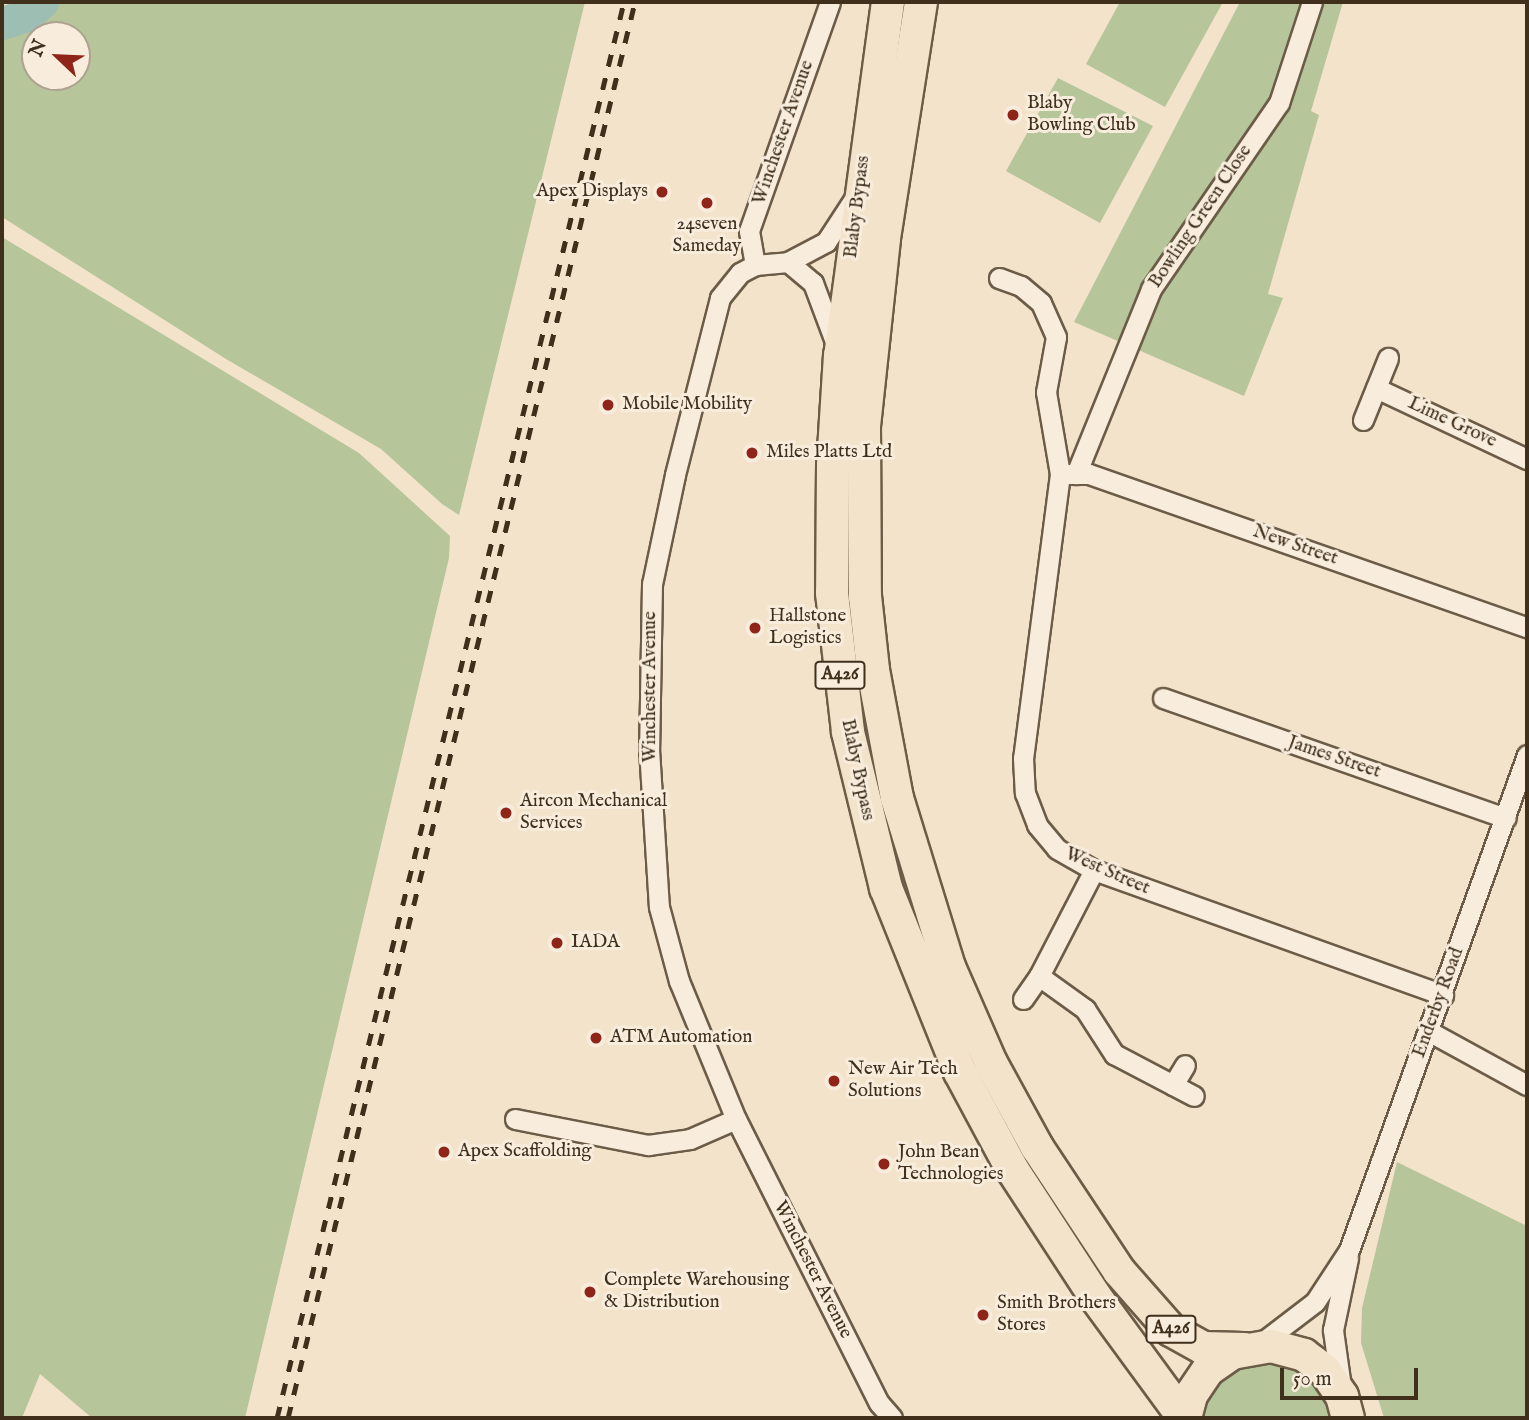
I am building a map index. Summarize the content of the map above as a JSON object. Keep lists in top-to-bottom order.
{
  "streets": {
    "main road": ["Blaby Bypass", "A426"],
    "street": [
      "Winchester Avenue",
      "Bowling Green Close",
      "Lime Grove",
      "New Street",
      "James Street",
      "West Street",
      "Enderby Road"
    ]
  },
  "crossings": [
    ["Blaby Bypass", "Enderby Road"],
    ["Bowling Green Close", "New Street"],
    ["Bowling Green Close", "West Street"],
    ["New Street", "West Street"],
    ["James Street", "Enderby Road"],
    ["West Street", "Enderby Road"]
  ],
  "places": [
    "Blaby Bowling Club",
    "Apex Displays",
    "24seven Sameday",
    "Mobile Mobility",
    "Miles Platts Ltd",
    "Hallstone Logistics",
    "Aircon Mechanical Services",
    "IADA",
    "ATM Automation",
    "New Air Tech Solutions",
    "Apex Scaffolding",
    "John Bean Technologies",
    "Complete Warehousing & Distribution",
    "Smith Brothers Stores"
  ],
  "scale_bar": "50 m",
  "north": "top left"
}
